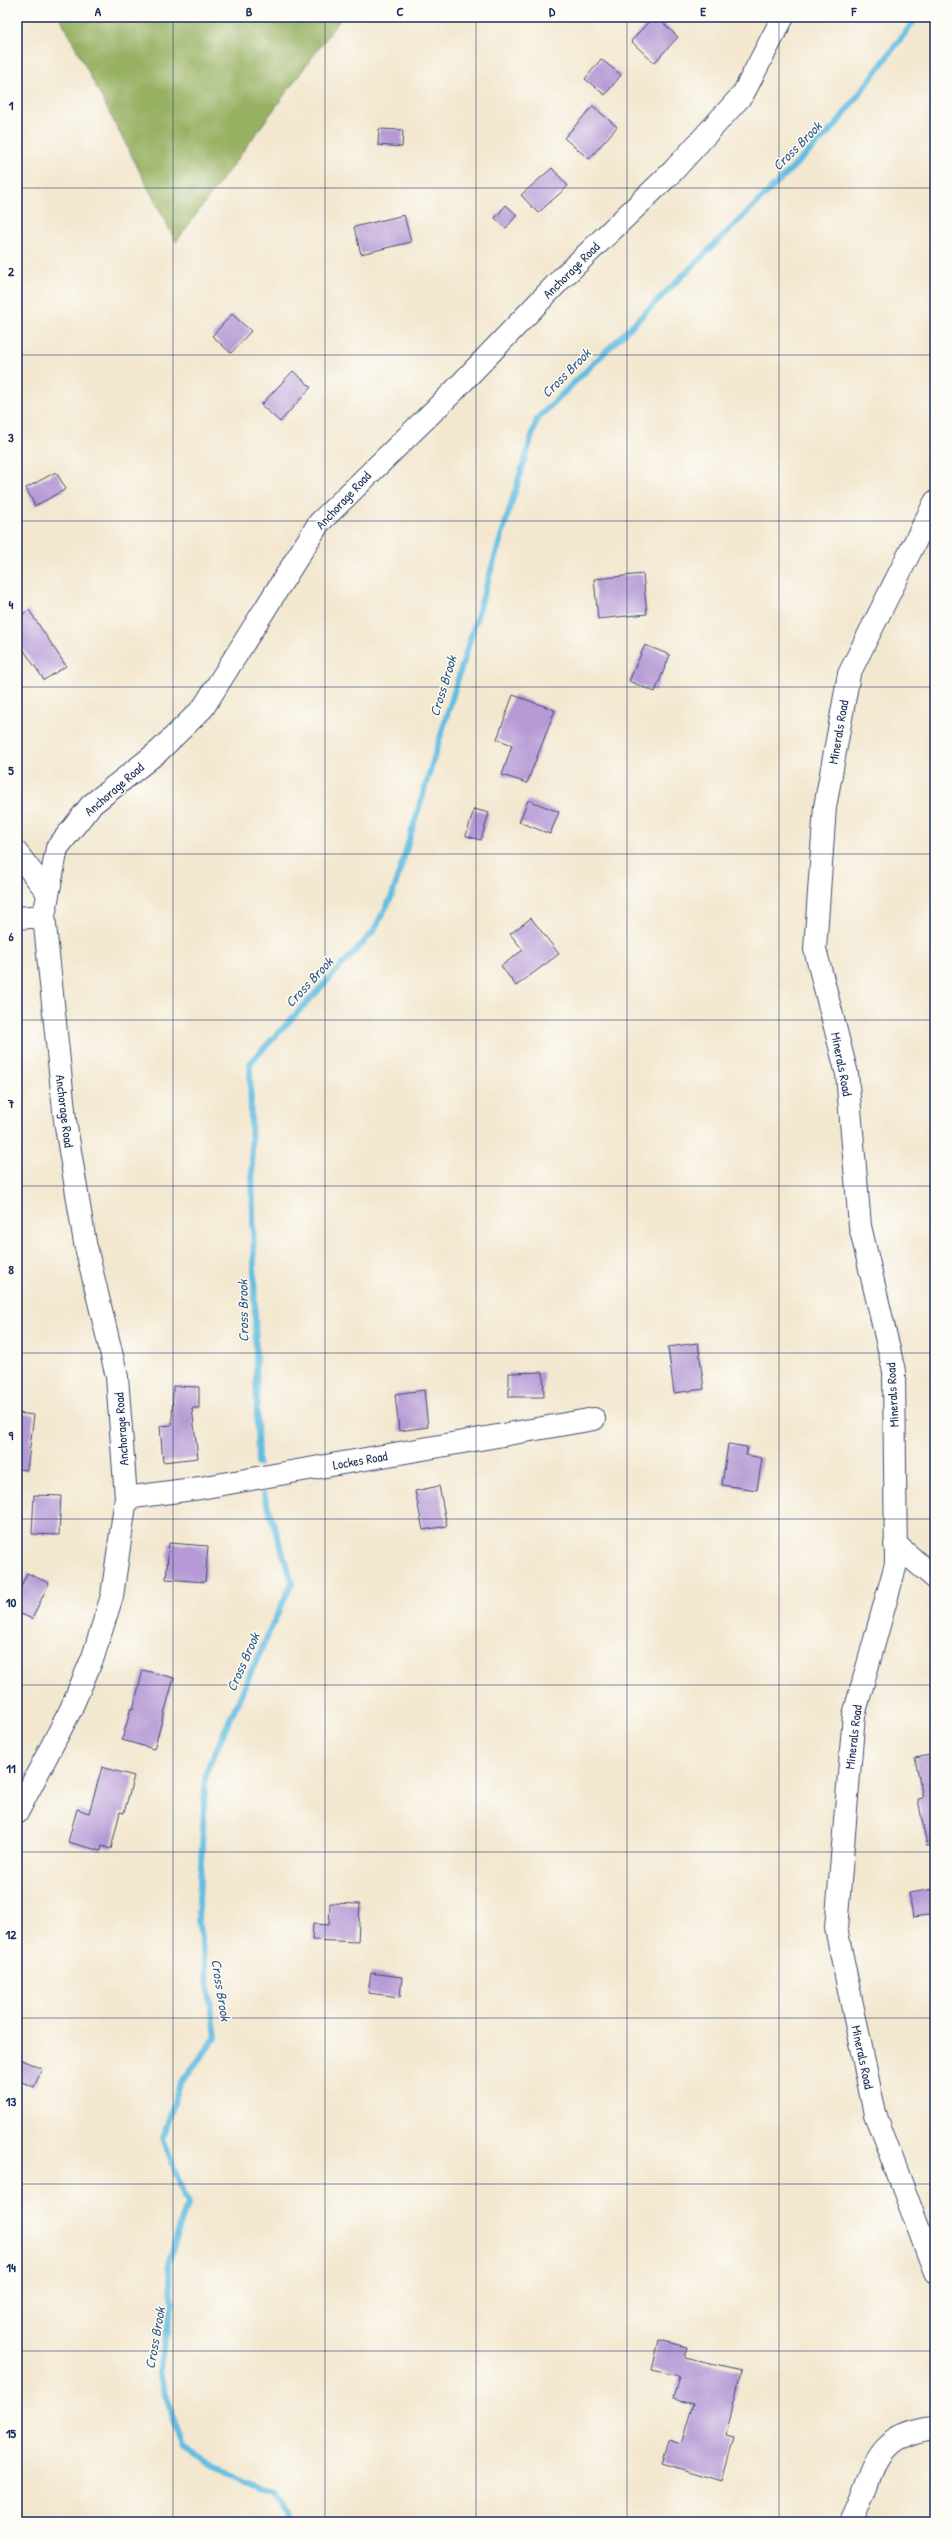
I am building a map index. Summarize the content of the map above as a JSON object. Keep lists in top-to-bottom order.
{
  "streets": {
    "street": ["Anchorage Road", "Minerals Road", "Lockes Road"]
  },
  "crossings": [
    ["Anchorage Road", "Lockes Road"]
  ],
  "water": ["Cross Brook"],
  "grid": {
    "columns": [
      "A",
      "B",
      "C",
      "D",
      "E",
      "F"
    ],
    "rows": [
      "1",
      "2",
      "3",
      "4",
      "5",
      "6",
      "7",
      "8",
      "9",
      "10",
      "11",
      "12",
      "13",
      "14",
      "15"
    ]
  }
}
